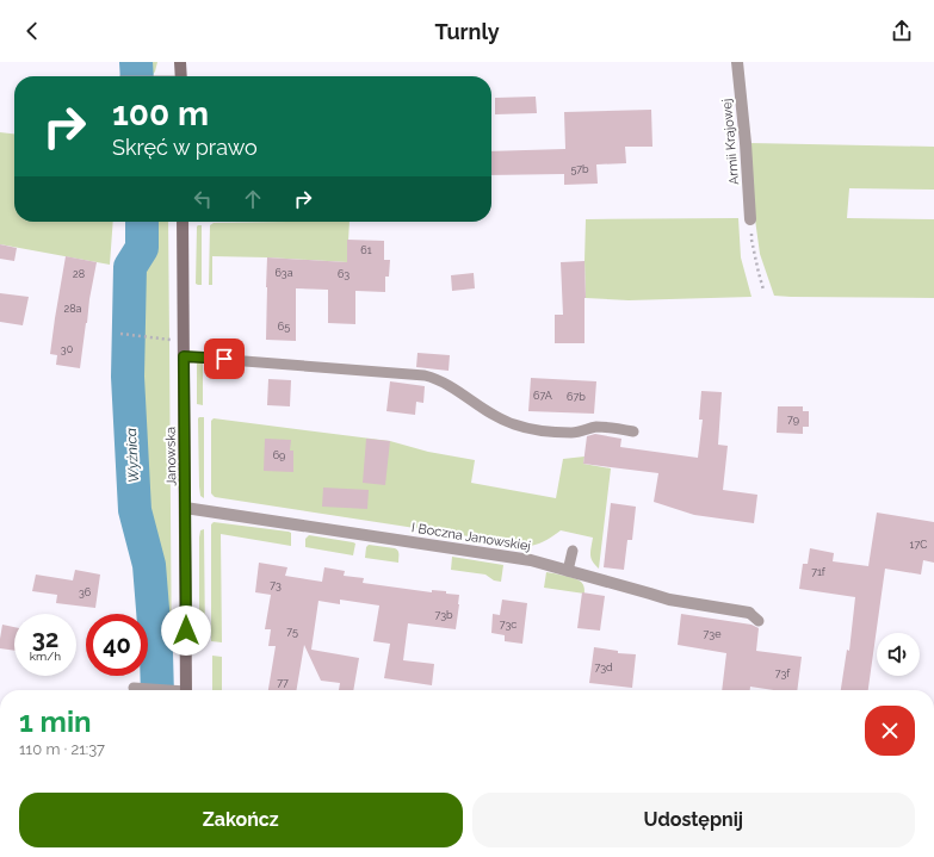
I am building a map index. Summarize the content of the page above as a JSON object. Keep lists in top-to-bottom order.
{
  "streets": {
    "street": ["Armii Krajowej", "Janowska", "I Boczna Janowskiej"]
  },
  "crossings": [
    ["Janowska", "I Boczna Janowskiej"]
  ],
  "water": ["Wyżnica"],
  "house_numbers": [
    "57b",
    "61",
    "63a",
    "28",
    "63",
    "28a",
    "65",
    "30",
    "67A",
    "67b",
    "79",
    "69",
    "17C",
    "71f",
    "73",
    "36",
    "73b",
    "73c",
    "75",
    "73e",
    "73d",
    "73f",
    "77"
  ],
  "page": {
    "header": "Turnly",
    "turn": ["100 m", "Skręć w prawo"],
    "speed": "32 km/h",
    "limit": "40",
    "heading": ["1 min", "110 m · 21:37"],
    "buttons": ["Zakończ", "Udostępnij"]
  }
}
